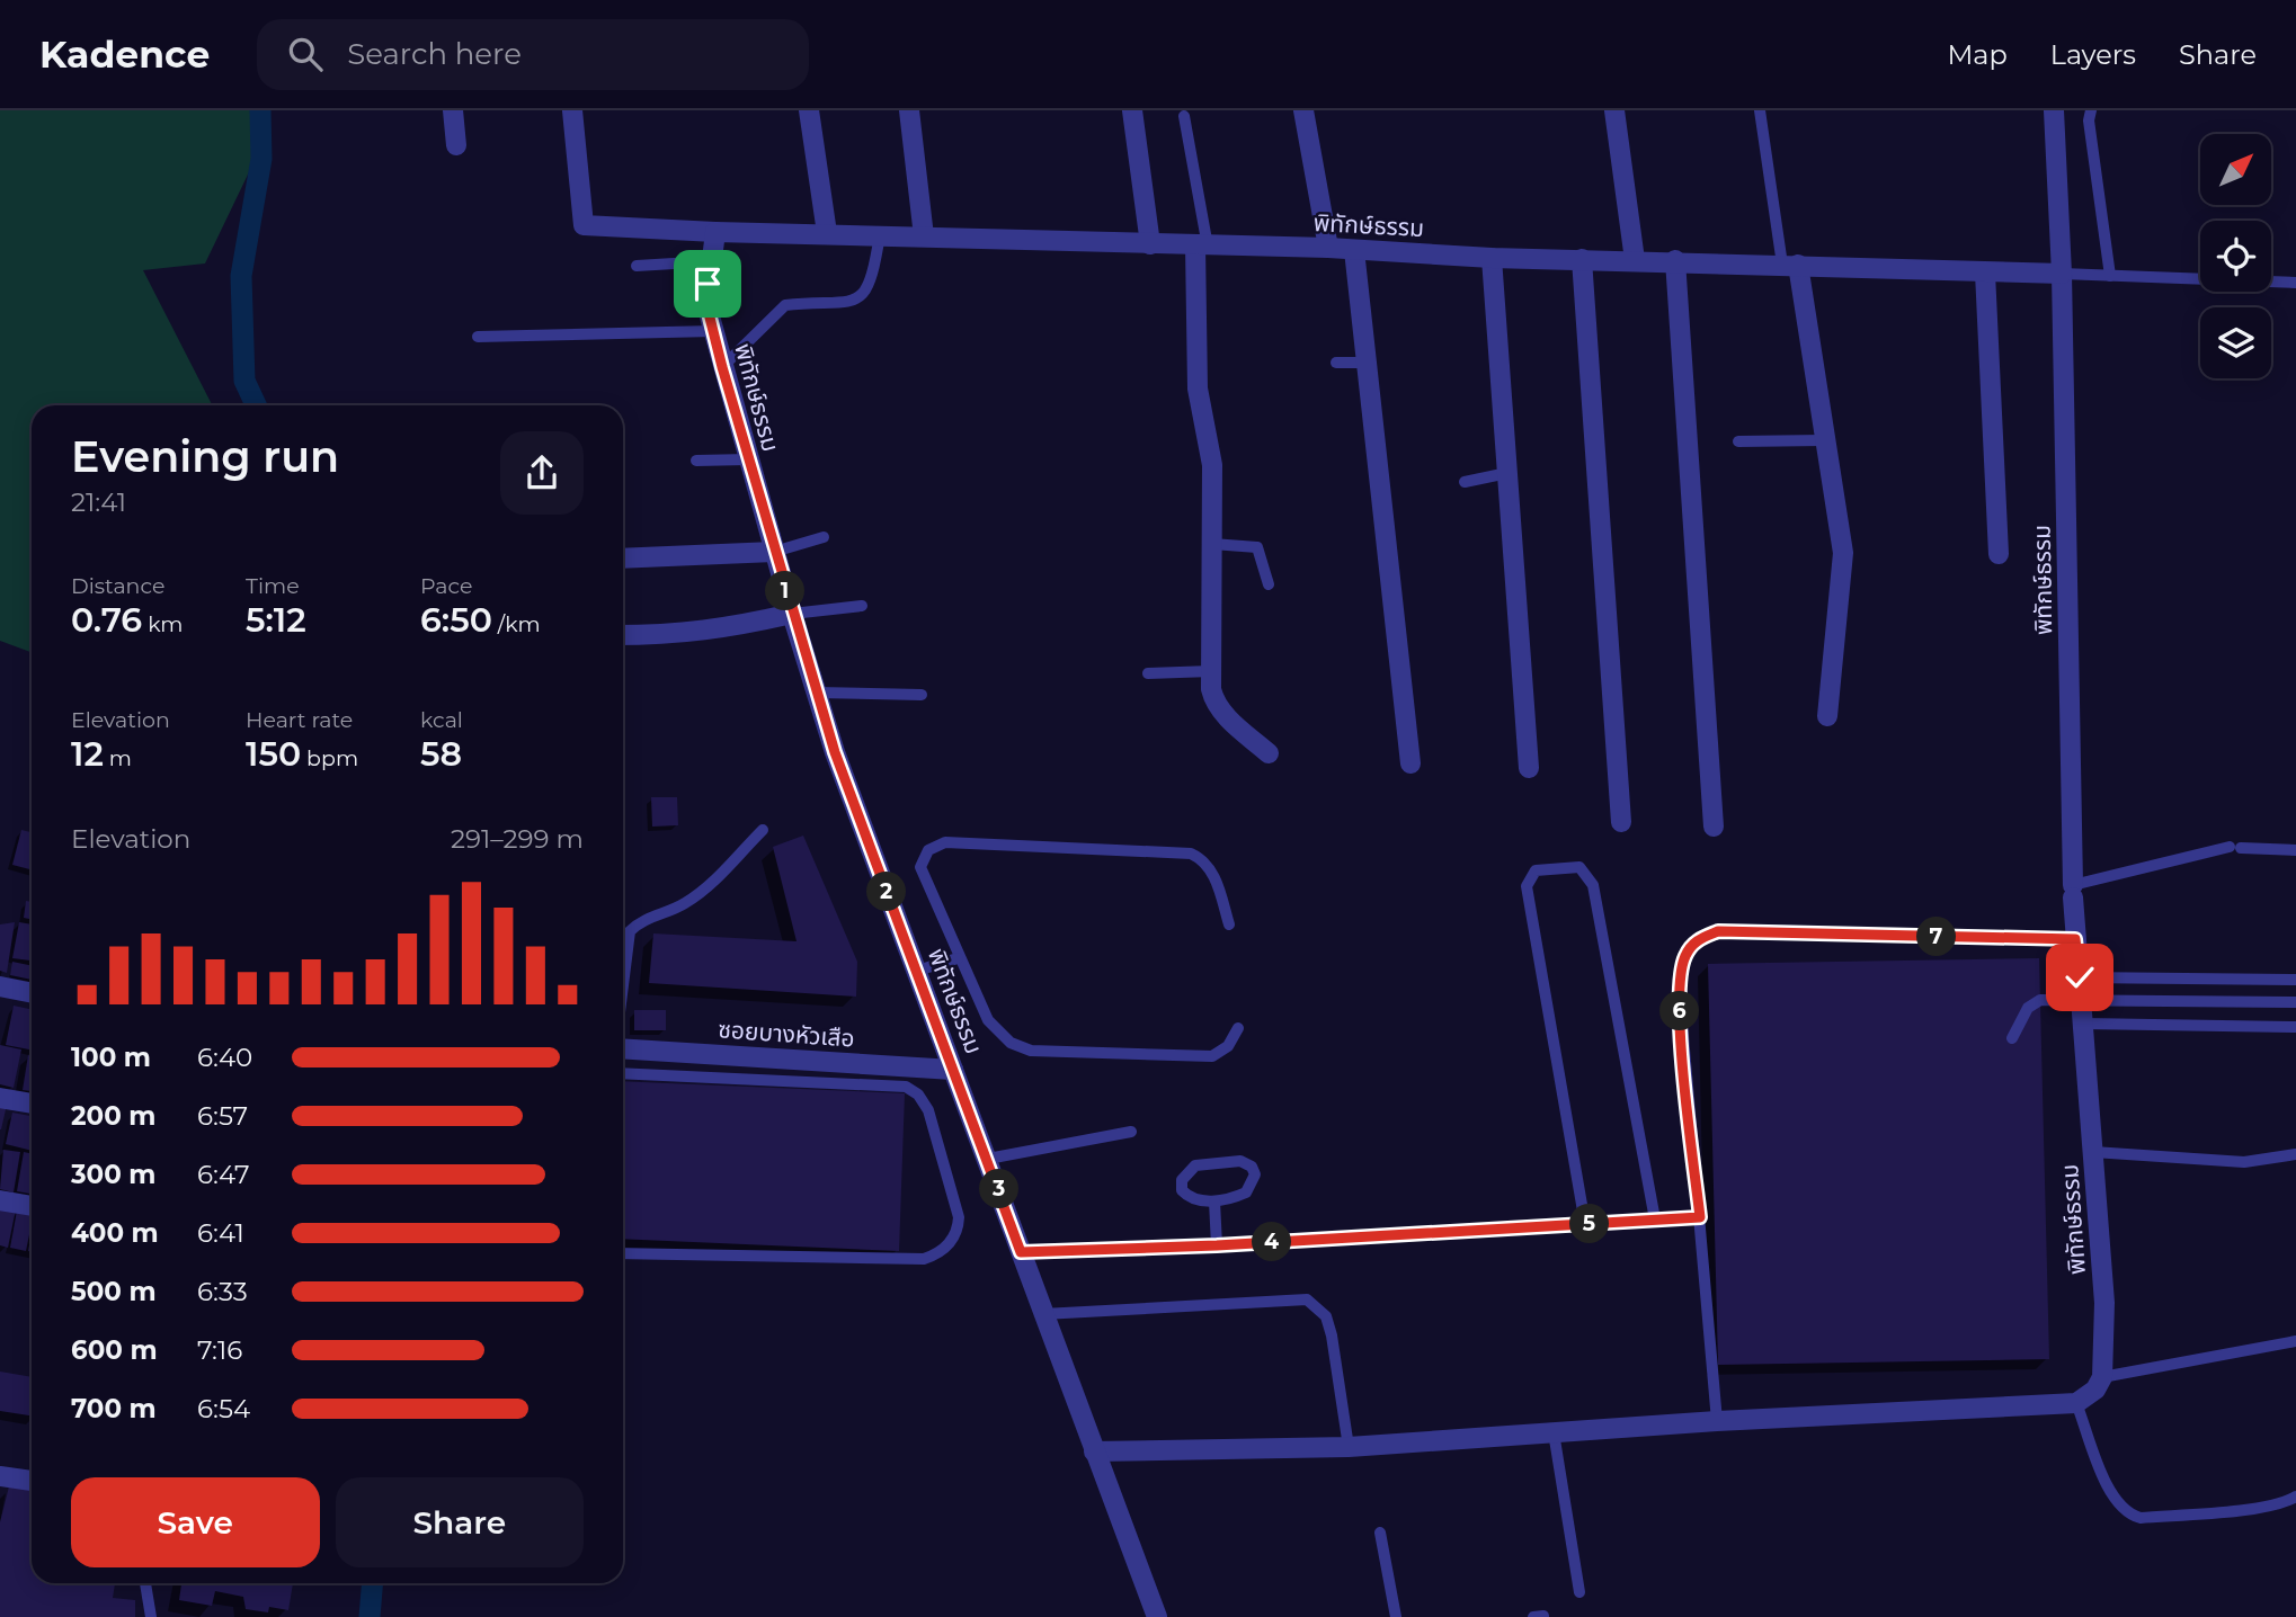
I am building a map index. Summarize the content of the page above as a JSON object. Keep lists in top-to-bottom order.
{
  "streets": {
    "street": ["พิทักษ์ธรรม", "ซอยบางหัวเสือ"]
  },
  "crossings": [
    ["พิทักษ์ธรรม", "ซอยบางหัวเสือ"]
  ],
  "north": "top right",
  "page": {
    "header": "Kadence",
    "search": "Search here",
    "nav": ["Map", "Layers", "Share"],
    "heading": ["Evening run", "21:41"],
    "stats": [
      ["Distance", "0.76 km"],
      ["Time", "5:12"],
      ["Pace", "6:50 /km"],
      ["Elevation", "12 m"],
      ["Heart rate", "150 bpm"],
      ["kcal", "58"]
    ],
    "pins": [
      "1",
      "2",
      "7",
      "6",
      "3",
      "5",
      "4"
    ],
    "chart": ["Elevation", "291–299 m"],
    "list": [
      {
        "name": "100 m",
        "note": "6:40"
      },
      {
        "name": "200 m",
        "note": "6:57"
      },
      {
        "name": "300 m",
        "note": "6:47"
      },
      {
        "name": "400 m",
        "note": "6:41"
      },
      {
        "name": "500 m",
        "note": "6:33"
      },
      {
        "name": "600 m",
        "note": "7:16"
      },
      {
        "name": "700 m",
        "note": "6:54"
      }
    ],
    "buttons": ["Save", "Share"]
  }
}
